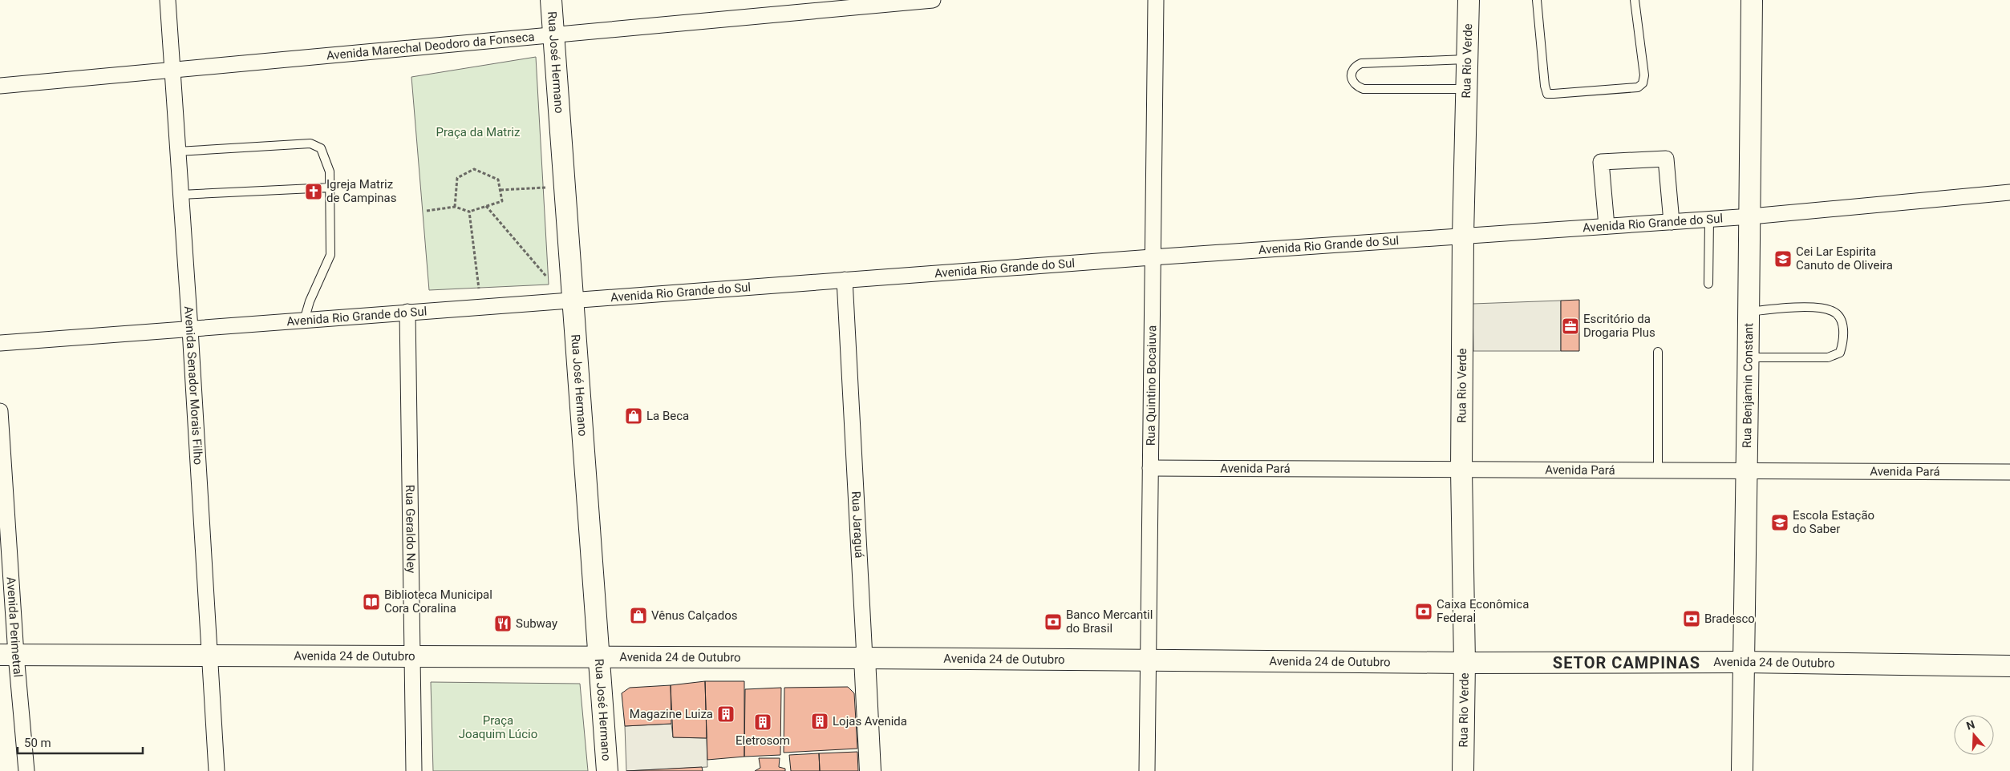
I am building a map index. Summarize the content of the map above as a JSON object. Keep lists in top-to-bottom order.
{
  "streets": {
    "street": [
      "Avenida Marechal Deodoro da Fonseca",
      "Rua Rio Verde",
      "Rua José Hermano",
      "Avenida Rio Grande do Sul",
      "Avenida Senador Morais Filho",
      "Rua Quintino Bocaiuva",
      "Rua Benjamin Constant",
      "Avenida Pará",
      "Rua Jaraguá",
      "Rua Geraldo Ney",
      "Avenida Perimetral",
      "Avenida 24 de Outubro"
    ]
  },
  "crossings": [
    ["Avenida Marechal Deodoro da Fonseca", "Rua José Hermano"],
    ["Avenida Marechal Deodoro da Fonseca", "Avenida Senador Morais Filho"],
    ["Rua Rio Verde", "Avenida Rio Grande do Sul"],
    ["Rua Rio Verde", "Avenida Pará"],
    ["Rua Rio Verde", "Avenida 24 de Outubro"],
    ["Rua José Hermano", "Avenida Rio Grande do Sul"],
    ["Rua José Hermano", "Avenida 24 de Outubro"],
    ["Avenida Rio Grande do Sul", "Avenida Senador Morais Filho"],
    ["Avenida Rio Grande do Sul", "Rua Quintino Bocaiuva"],
    ["Avenida Rio Grande do Sul", "Rua Benjamin Constant"],
    ["Avenida Rio Grande do Sul", "Rua Jaraguá"],
    ["Avenida Rio Grande do Sul", "Rua Geraldo Ney"],
    ["Avenida Senador Morais Filho", "Avenida 24 de Outubro"],
    ["Rua Quintino Bocaiuva", "Avenida Pará"],
    ["Rua Quintino Bocaiuva", "Avenida 24 de Outubro"],
    ["Rua Benjamin Constant", "Avenida Pará"],
    ["Rua Benjamin Constant", "Avenida 24 de Outubro"],
    ["Rua Jaraguá", "Avenida 24 de Outubro"],
    ["Rua Geraldo Ney", "Avenida 24 de Outubro"],
    ["Avenida Perimetral", "Avenida 24 de Outubro"]
  ],
  "districts": ["SETOR CAMPINAS"],
  "parks": ["Praça da Matriz", "Praça Joaquim Lúcio"],
  "places": {
    "church": ["Igreja Matriz de Campinas"],
    "school or university": ["Cei Lar Espirita Canuto de Oliveira", "Escola Estação do Saber"],
    "office": ["Escritório da Drogaria Plus"],
    "shop": ["La Beca", "Vênus Calçados"],
    "library": ["Biblioteca Municipal Cora Coralina"],
    "bank": ["Caixa Econômica Federal", "Bradesco", "Banco Mercantil do Brasil"],
    "restaurant": ["Subway"],
    "building": ["Magazine Luiza", "Lojas Avenida", "Eletrosom"]
  },
  "scale_bar": "50 m",
  "north": "top"
}
